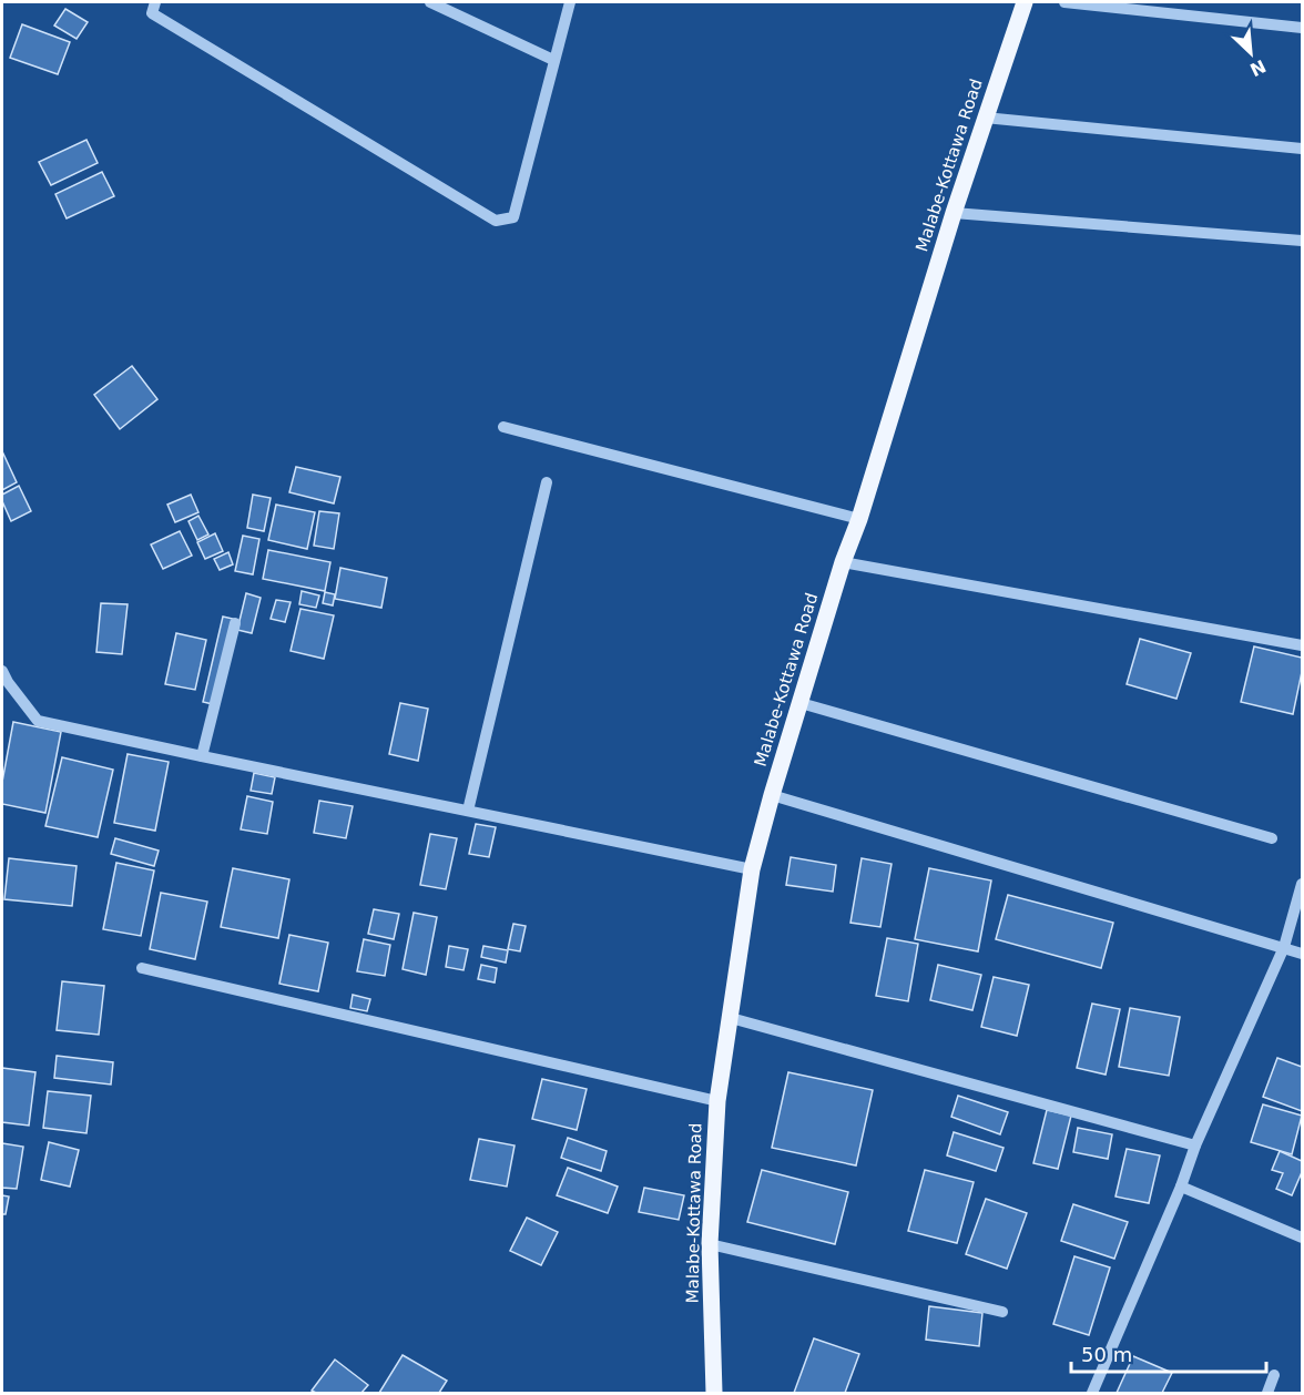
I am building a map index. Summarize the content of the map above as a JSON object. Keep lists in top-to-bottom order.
{
  "streets": {
    "main road": ["Malabe-Kottawa Road"]
  },
  "scale_bar": "50 m",
  "north": "bottom right"
}
